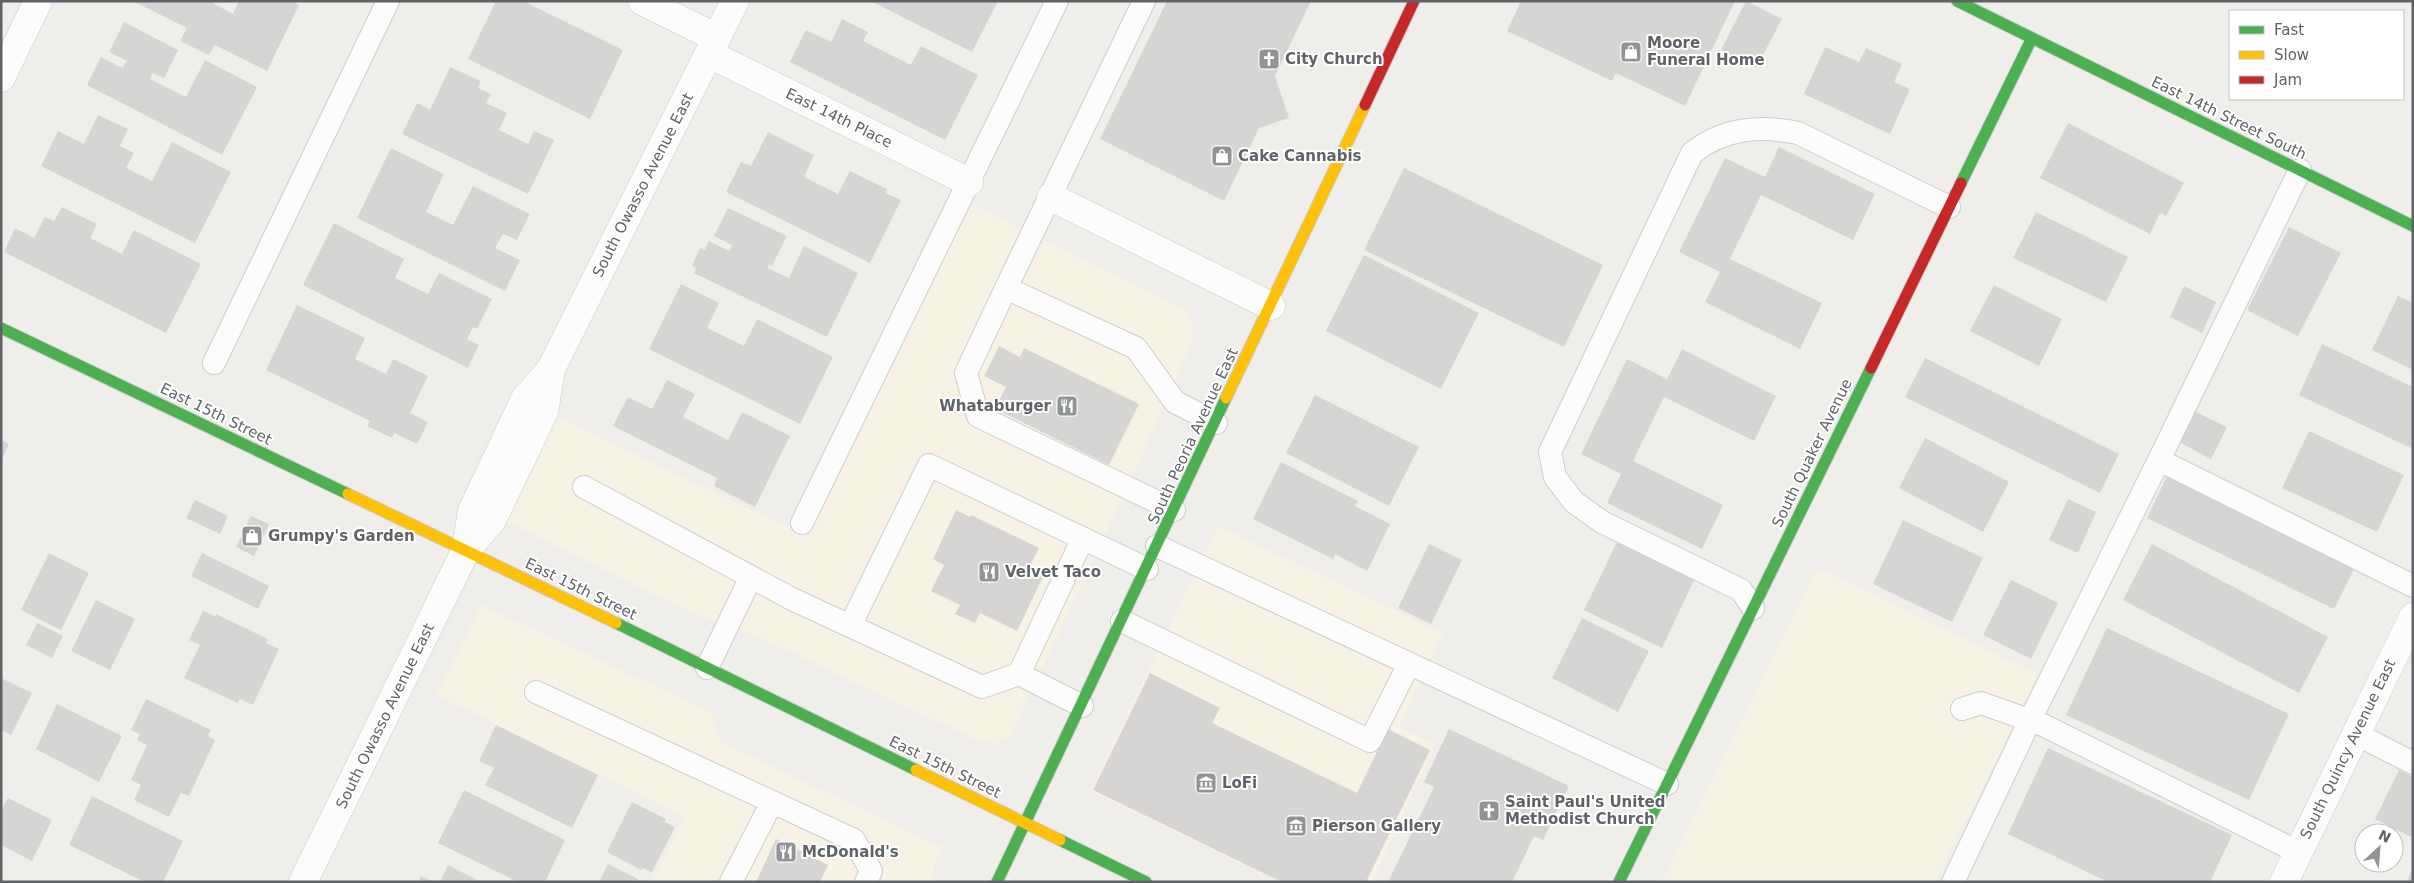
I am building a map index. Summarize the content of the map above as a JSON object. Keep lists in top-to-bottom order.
{
  "streets": {
    "main road": [
      "East 14th Street South",
      "East 15th Street",
      "South Peoria Avenue East",
      "South Quaker Avenue"
    ],
    "street": ["East 14th Place", "South Owasso Avenue East", "South Quincy Avenue East"]
  },
  "crossings": [
    ["East 14th Place", "South Owasso Avenue East"],
    ["East 14th Street South", "South Quaker Avenue"],
    ["South Owasso Avenue East", "East 15th Street"],
    ["East 15th Street", "South Peoria Avenue East"]
  ],
  "places": {
    "shop": ["Moore Funeral Home", "Cake Cannabis", "Grumpy's Garden"],
    "church": ["City Church", "Saint Paul's United Methodist Church"],
    "restaurant": ["Whataburger", "Velvet Taco", "McDonald's"],
    "museum": ["LoFi", "Pierson Gallery"]
  },
  "legend": ["Fast", "Slow", "Jam"],
  "north": "top right"
}
